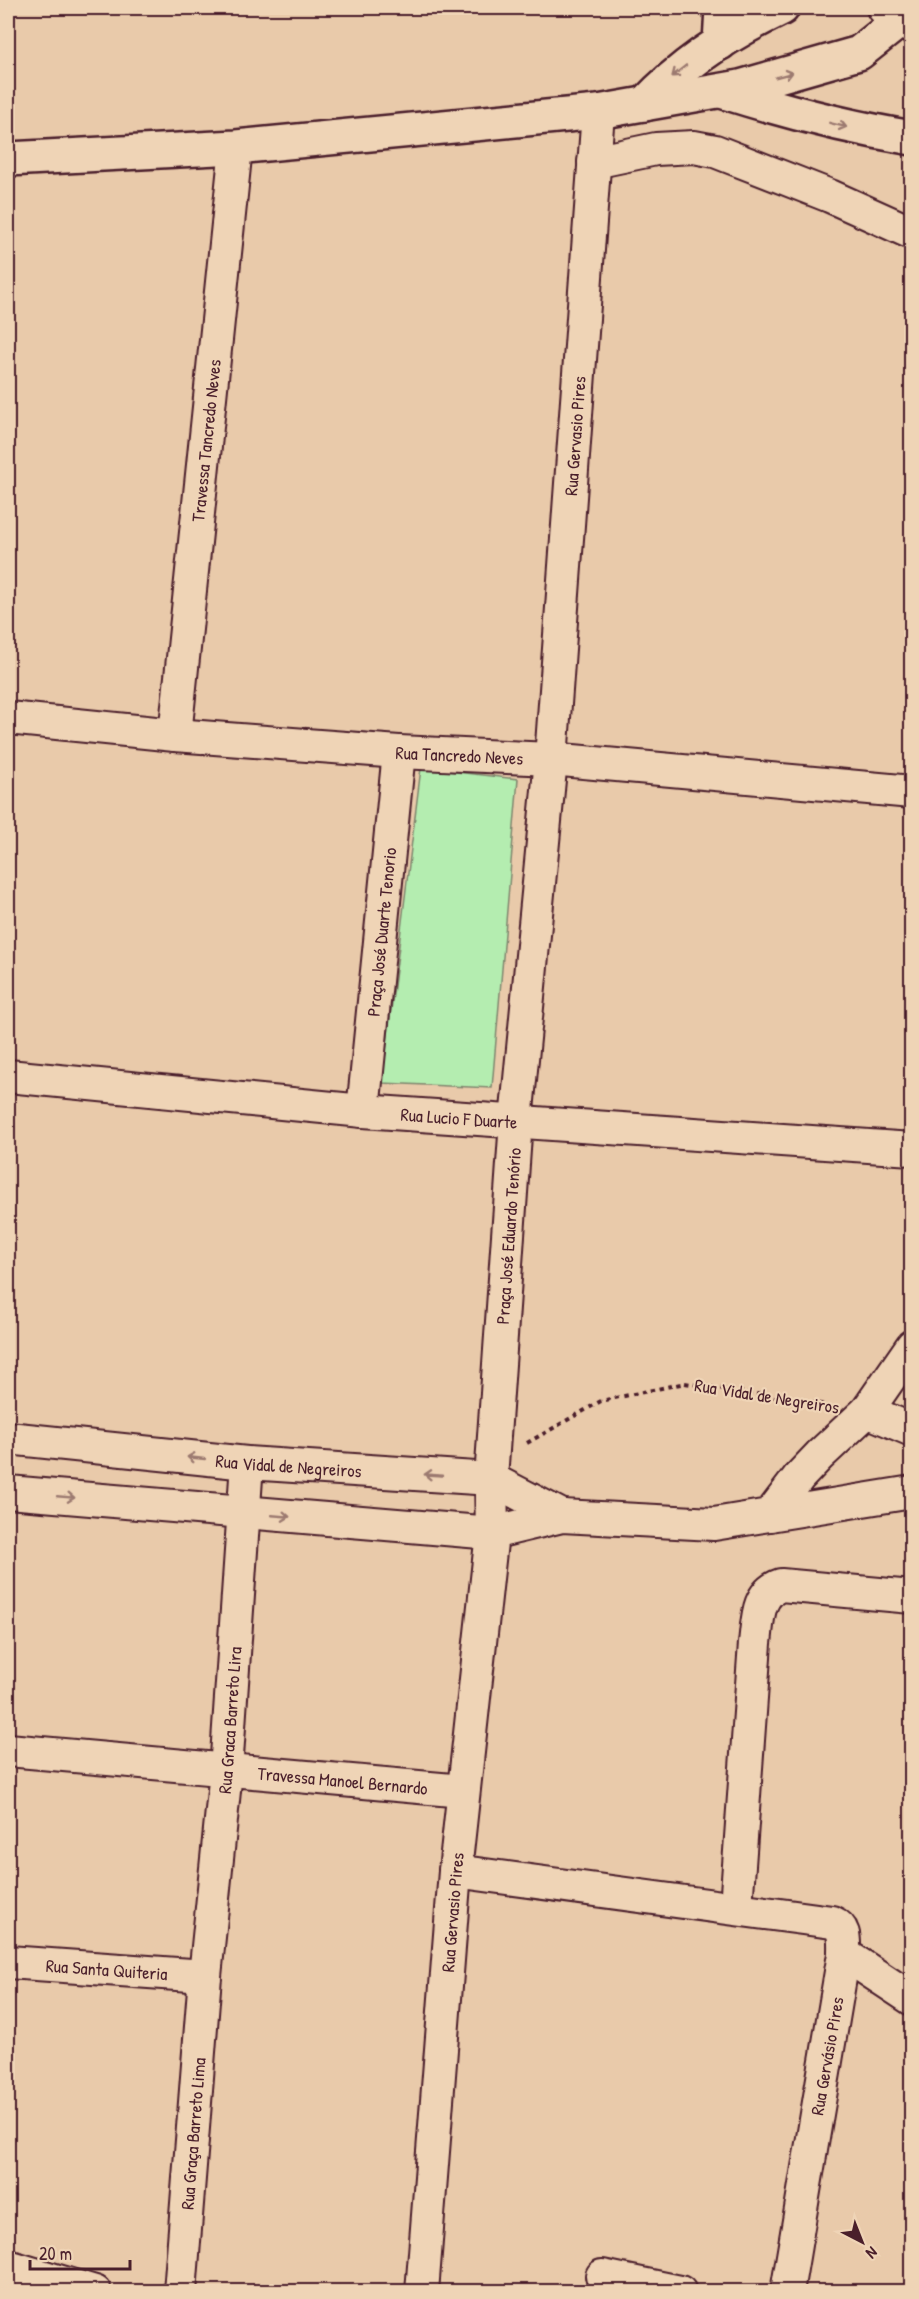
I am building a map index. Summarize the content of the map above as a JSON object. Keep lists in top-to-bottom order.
{
  "streets": {
    "street": [
      "Rua Gervasio Pires",
      "Travessa Tancredo Neves",
      "Rua Tancredo Neves",
      "Praça José Duarte Tenorio",
      "Rua Lucio F Duarte",
      "Praça José Eduardo Tenório",
      "Rua Vidal de Negreiros",
      "Rua Graca Barreto Lira",
      "Travessa Manoel Bernardo",
      "Rua Santa Quiteria",
      "Rua Gervásio Pires",
      "Rua Graça Barreto Lima"
    ]
  },
  "crossings": [
    ["Rua Gervasio Pires", "Rua Tancredo Neves"],
    ["Rua Gervasio Pires", "Praça José Eduardo Tenório"],
    ["Rua Gervasio Pires", "Rua Vidal de Negreiros"],
    ["Rua Gervasio Pires", "Travessa Manoel Bernardo"],
    ["Rua Gervasio Pires", "Rua Gervásio Pires"],
    ["Travessa Tancredo Neves", "Rua Tancredo Neves"],
    ["Rua Tancredo Neves", "Praça José Duarte Tenorio"],
    ["Rua Tancredo Neves", "Praça José Eduardo Tenório"],
    ["Praça José Duarte Tenorio", "Rua Lucio F Duarte"],
    ["Rua Lucio F Duarte", "Praça José Eduardo Tenório"],
    ["Praça José Eduardo Tenório", "Rua Vidal de Negreiros"],
    ["Rua Vidal de Negreiros", "Rua Graca Barreto Lira"],
    ["Rua Graca Barreto Lira", "Travessa Manoel Bernardo"],
    ["Rua Graca Barreto Lira", "Rua Santa Quiteria"],
    ["Rua Graca Barreto Lira", "Rua Graça Barreto Lima"],
    ["Rua Santa Quiteria", "Rua Graça Barreto Lima"]
  ],
  "scale_bar": "20 m",
  "north": "bottom right"
}
